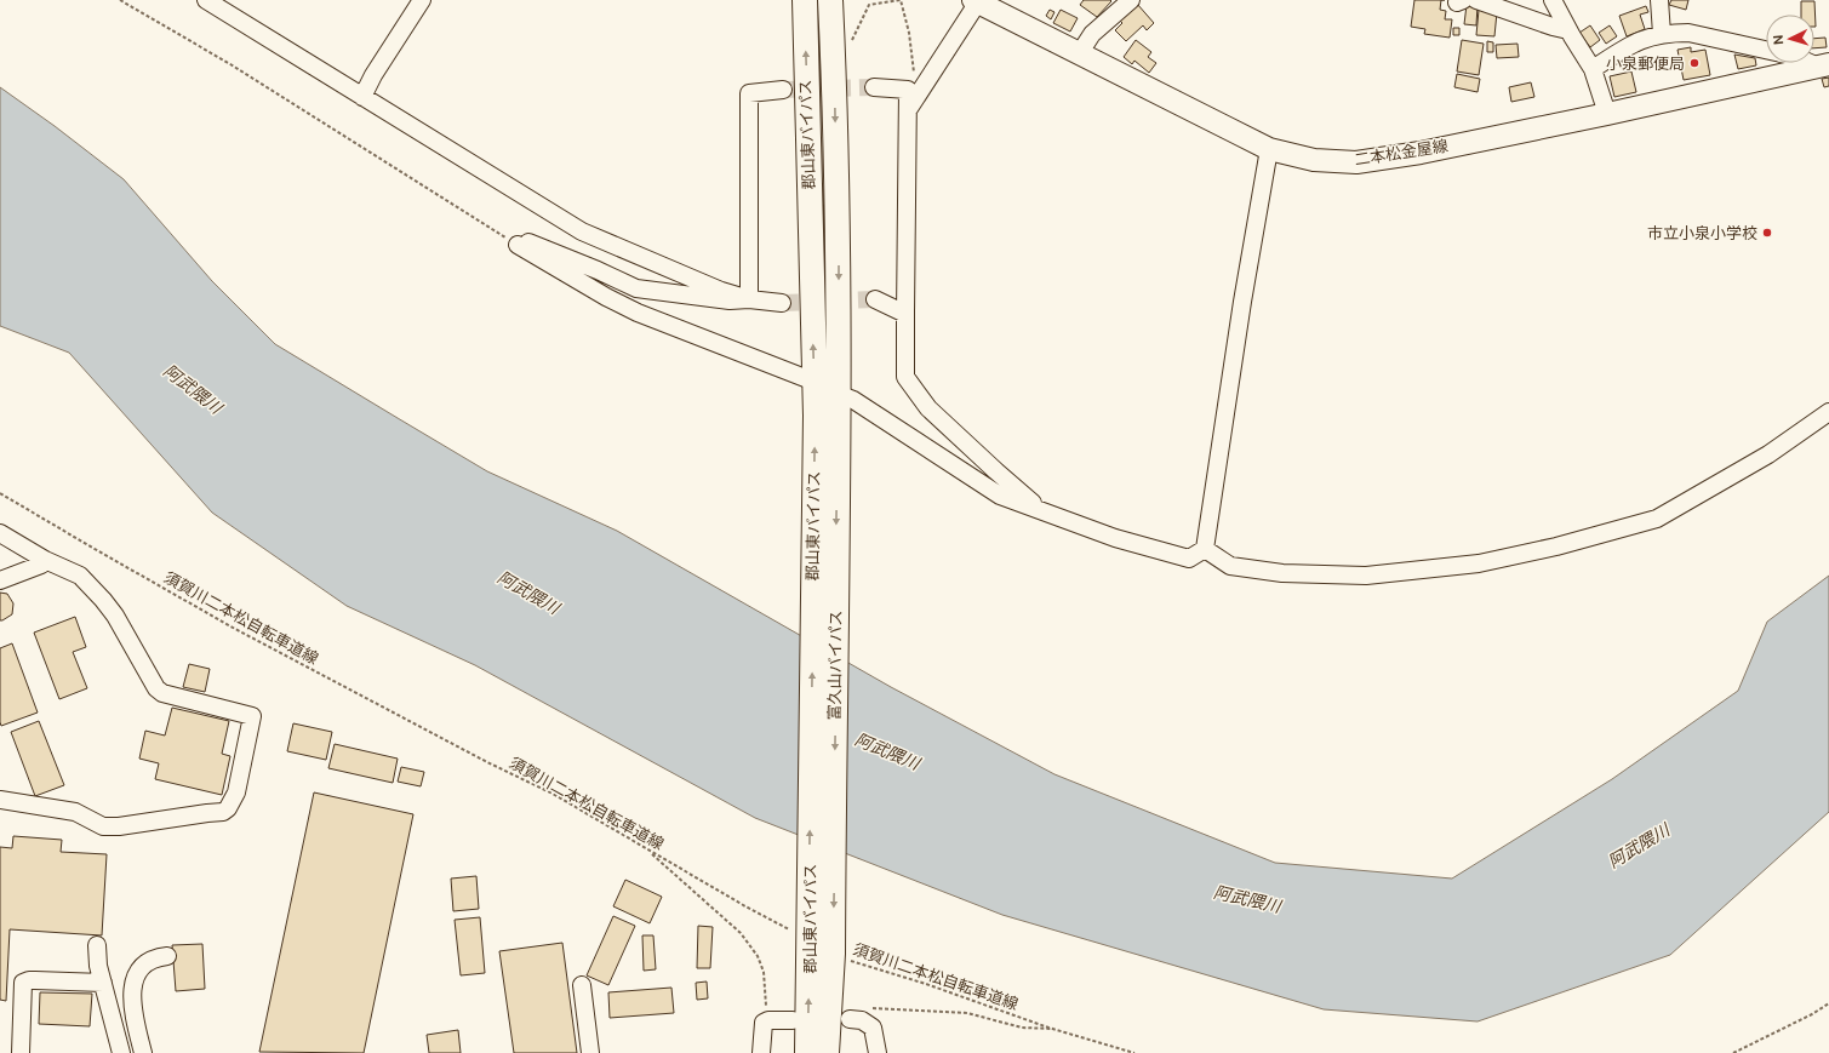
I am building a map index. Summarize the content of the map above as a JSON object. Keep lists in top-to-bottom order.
{
  "streets": {
    "highway": ["郡山東バイパス", "富久山バイパス"],
    "main road": ["二本松金屋線"],
    "path": ["須賀川二本松自転車道線"]
  },
  "crossings": [
    ["郡山東バイパス", "須賀川二本松自転車道線"],
    ["郡山東バイパス", "富久山バイパス"],
    ["須賀川二本松自転車道線", "富久山バイパス"]
  ],
  "one_way": ["富久山バイパス"],
  "water": ["阿武隈川"],
  "places": ["小泉郵便局", "市立小泉小学校"],
  "north": "left"
}
